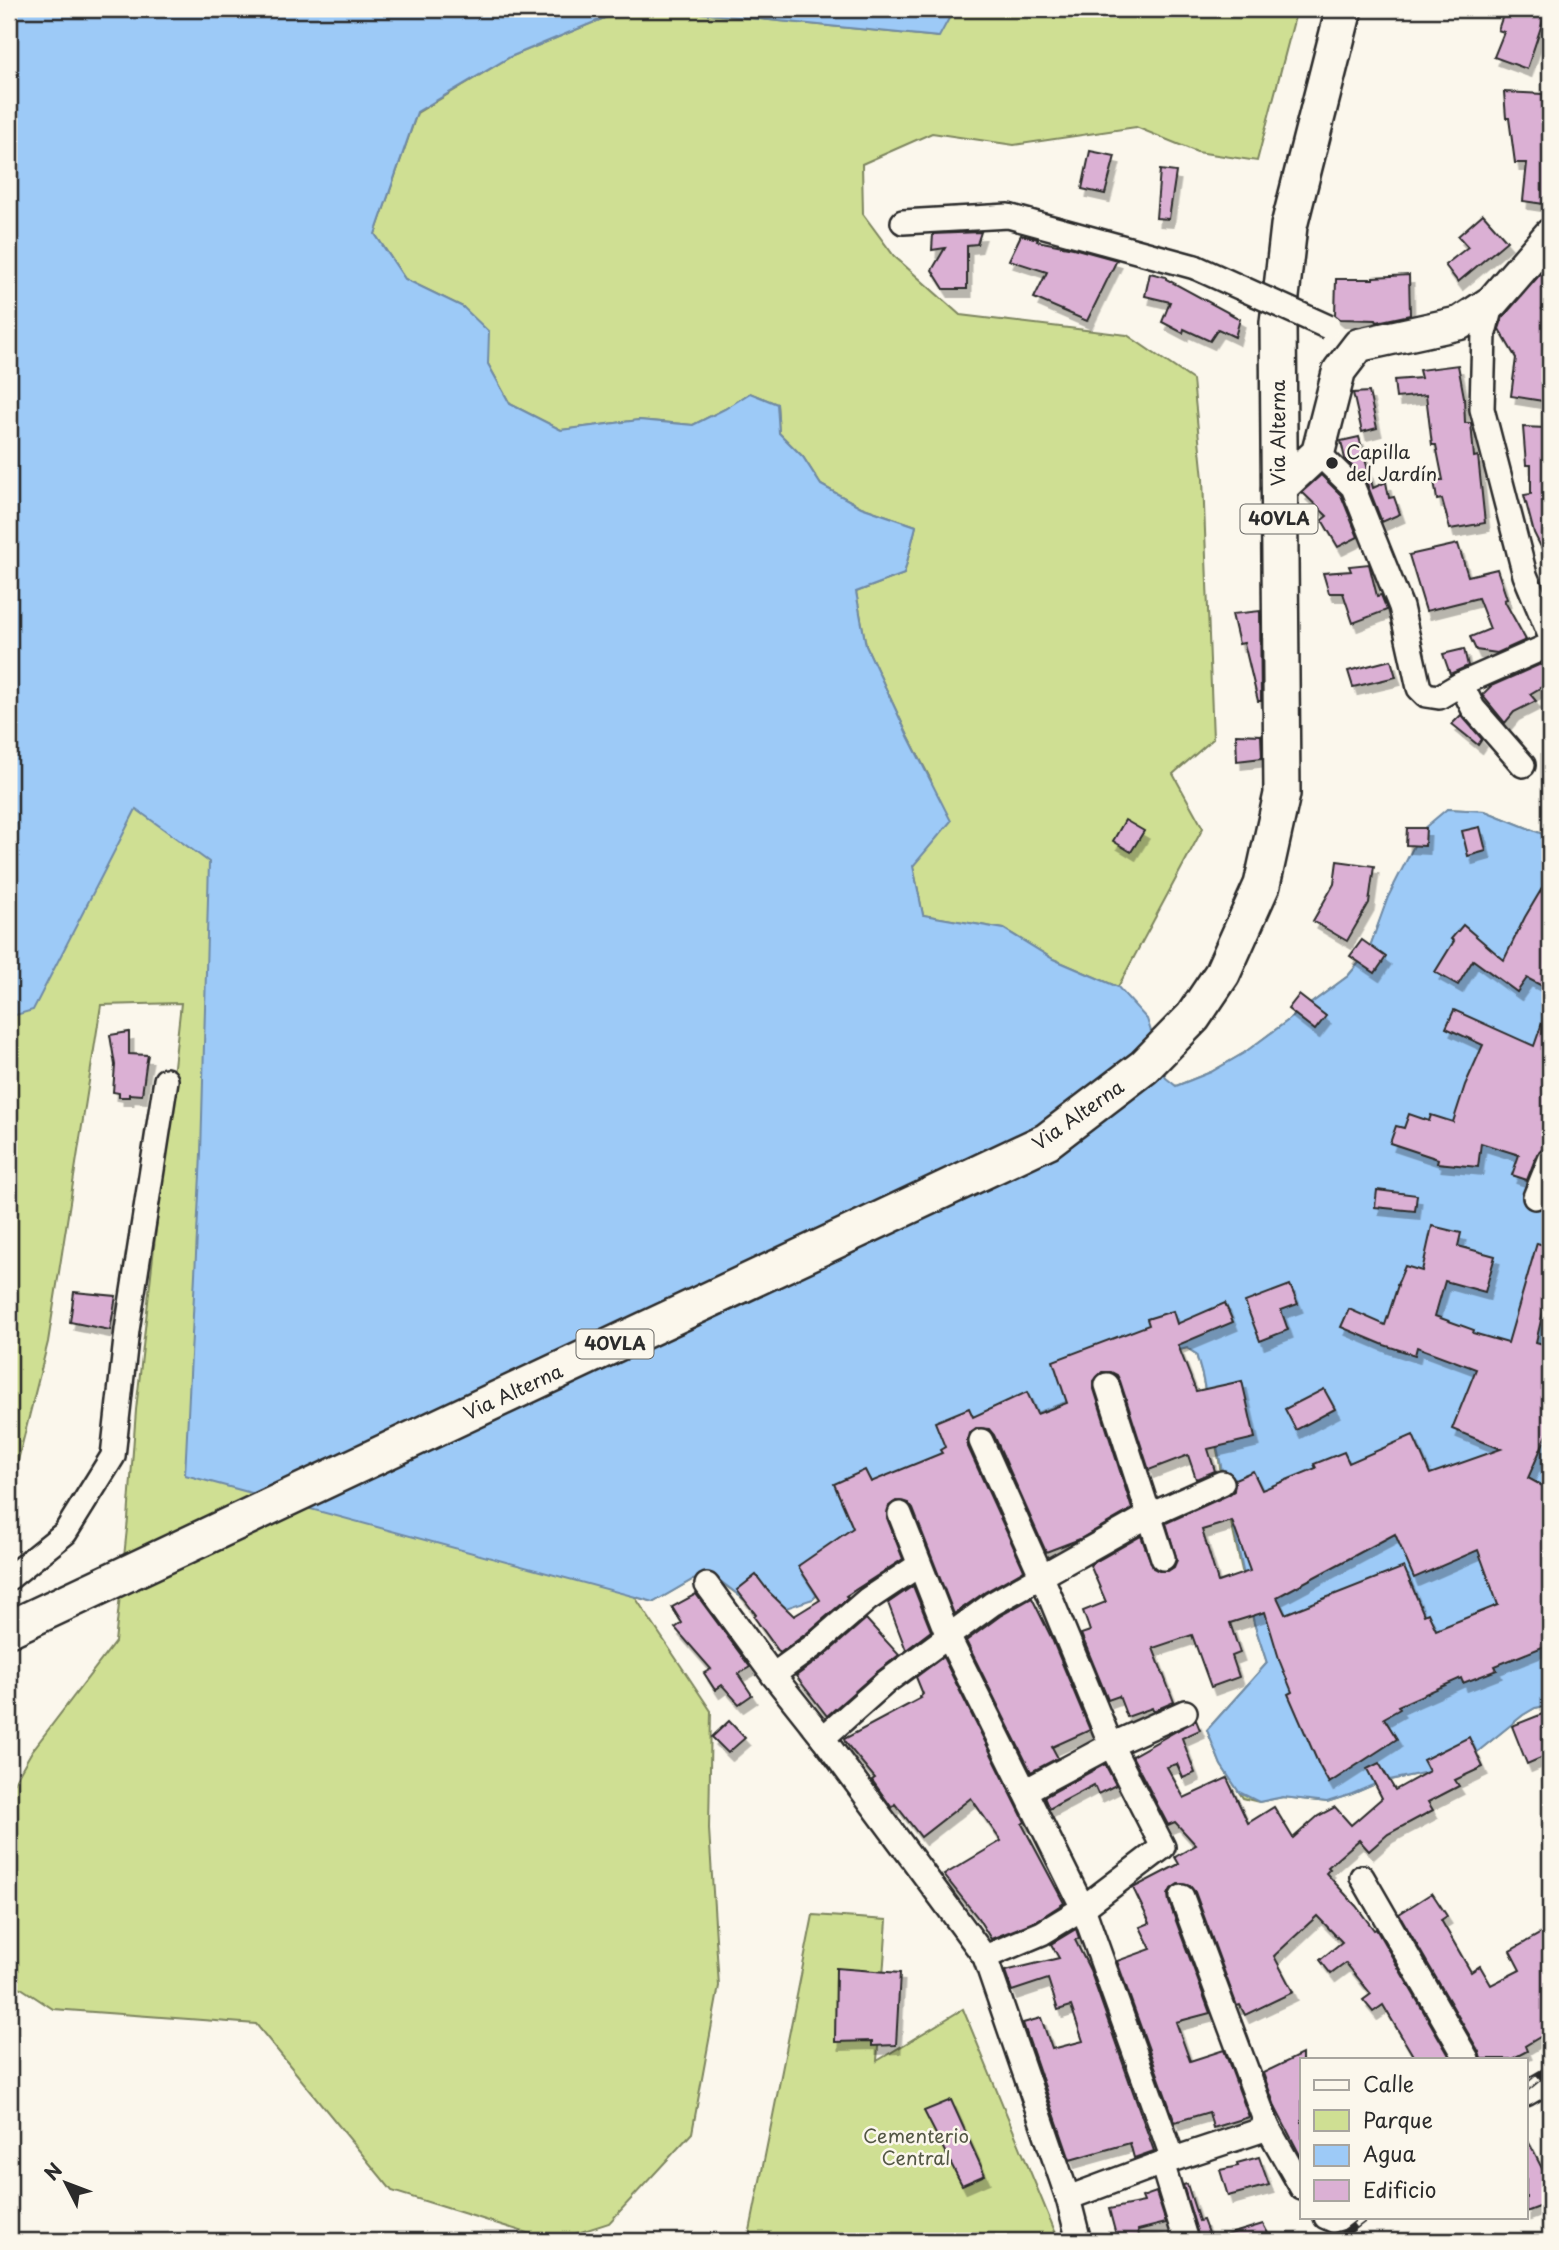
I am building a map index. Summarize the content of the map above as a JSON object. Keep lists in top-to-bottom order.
{
  "streets": {
    "main road": ["Via Alterna", "40VLA"]
  },
  "parks": ["Cementerio Central"],
  "places": ["Capilla del Jardín"],
  "legend": [
    "Calle",
    "Parque",
    "Agua",
    "Edificio"
  ],
  "north": "top left"
}
